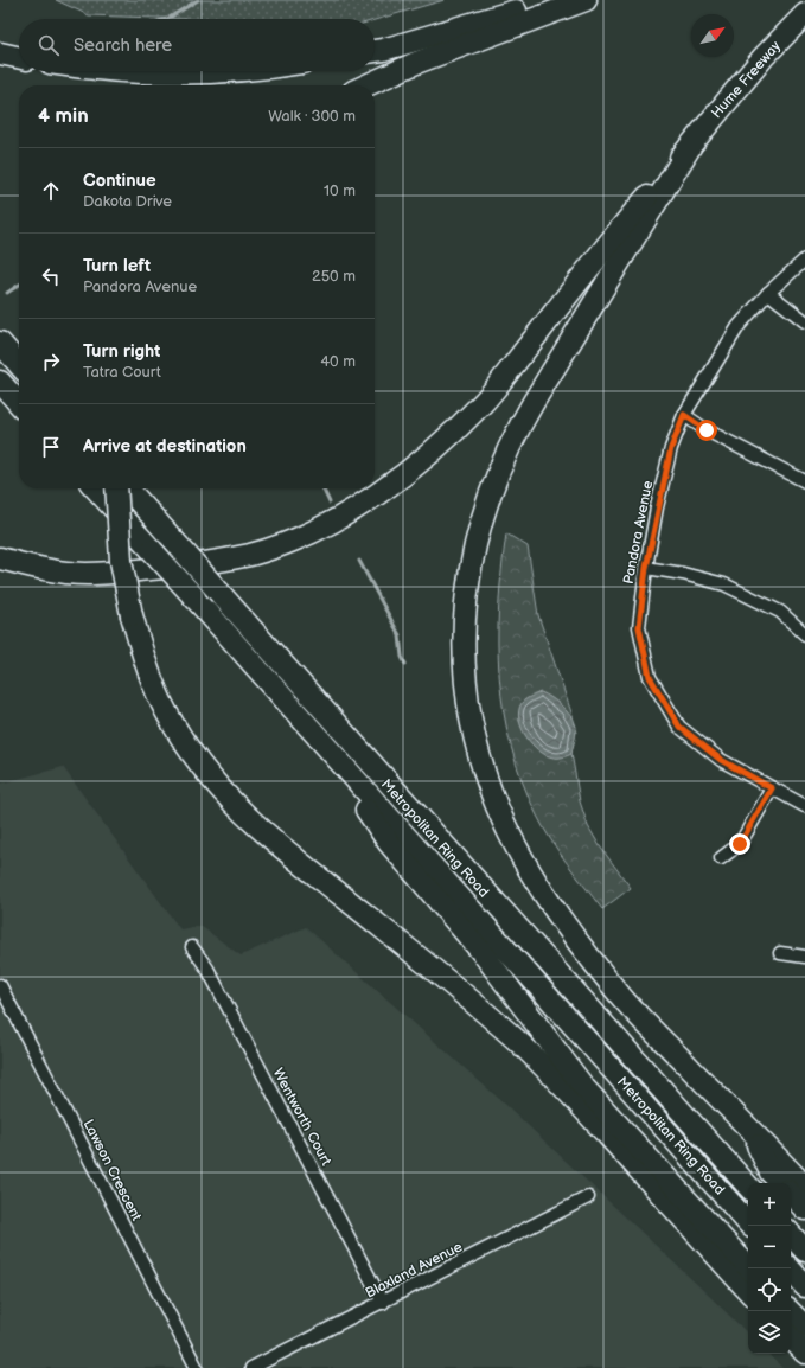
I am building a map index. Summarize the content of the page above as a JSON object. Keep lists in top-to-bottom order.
{
  "streets": {
    "highway": ["Hume Freeway", "Metropolitan Ring Road"],
    "street": [
      "Pandora Avenue",
      "Wentworth Court",
      "Lawson Crescent",
      "Blaxland Avenue"
    ]
  },
  "crossings": [
    ["Wentworth Court", "Blaxland Avenue"]
  ],
  "north": "top right",
  "page": {
    "search": "Search here",
    "heading": ["4 min", "Walk · 300 m"],
    "list": [
      ["Continue", "Dakota Drive", "10 m"],
      ["Turn left", "Pandora Avenue", "250 m"],
      ["Turn right", "Tatra Court", "40 m"],
      "Arrive at destination"
    ],
    "map_buttons": ["+", "−"]
  }
}
